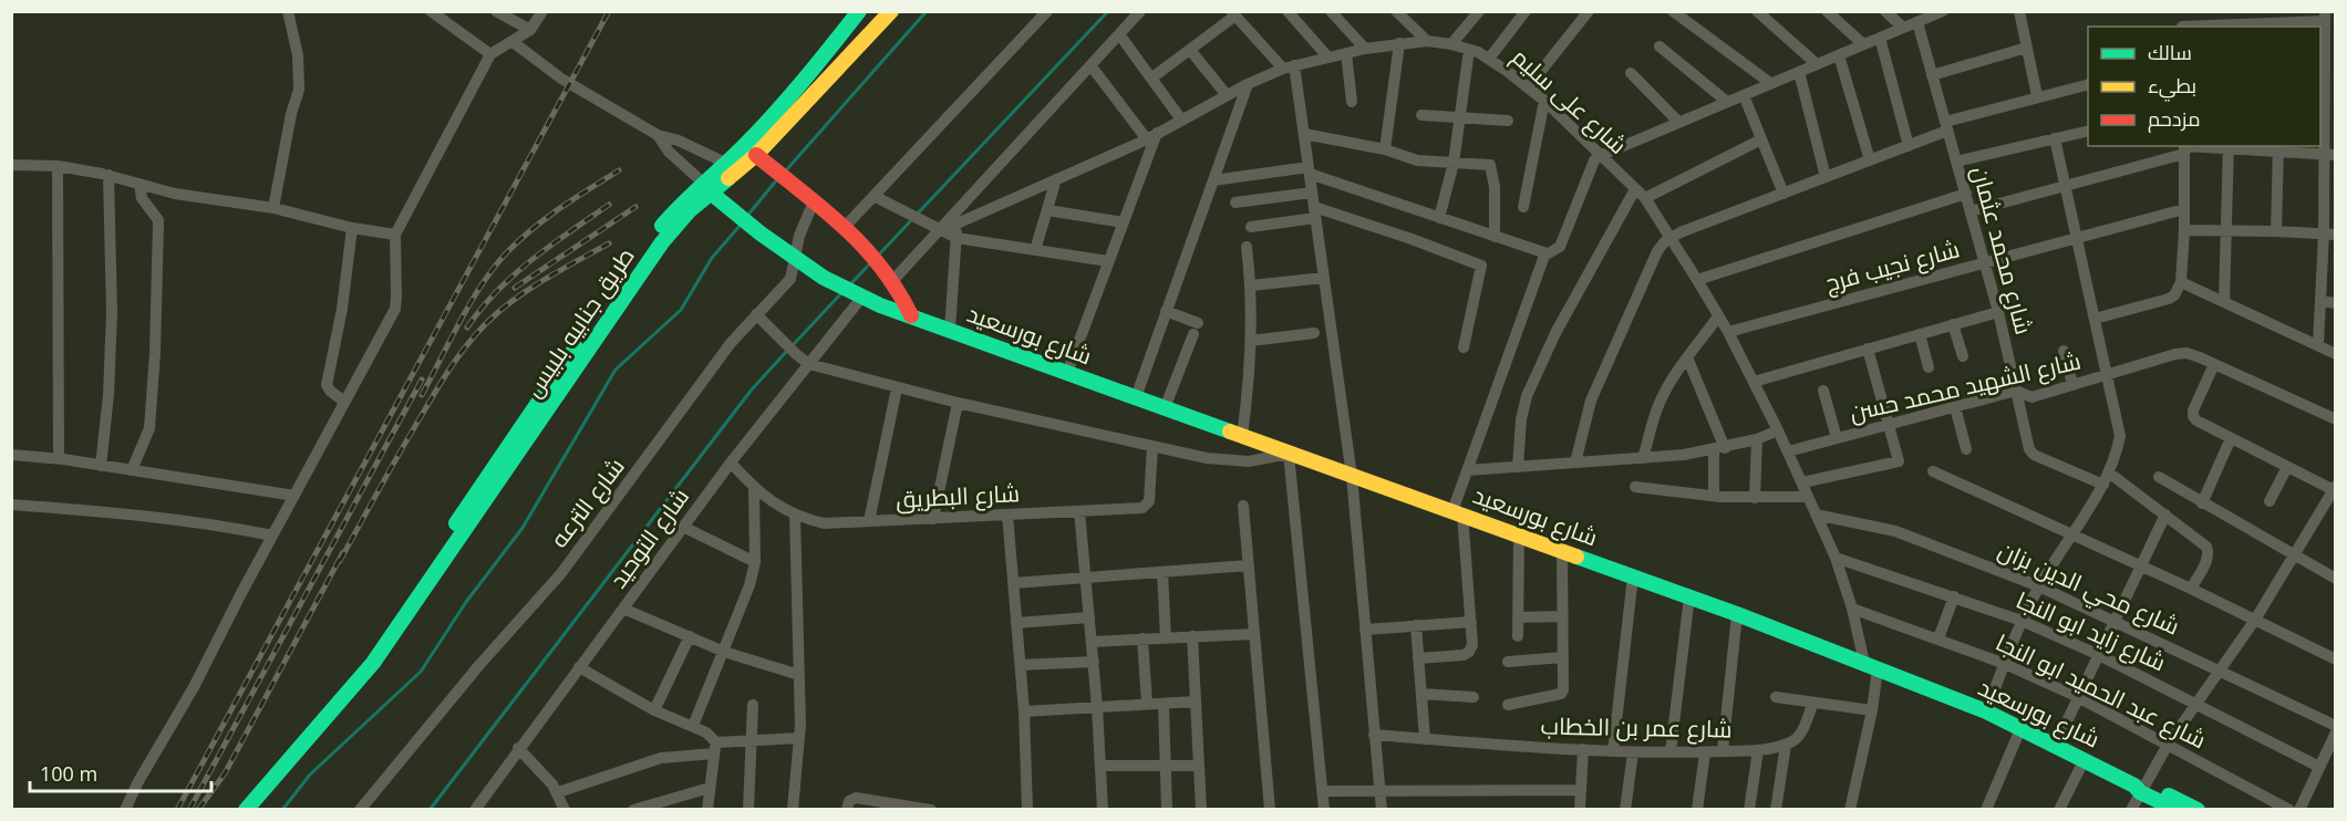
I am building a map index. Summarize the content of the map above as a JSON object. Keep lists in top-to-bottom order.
{
  "streets": {
    "street": [
      "شارع على سليم",
      "شارع محمد عثمان",
      "شارع نجيب فرج",
      "طريق جنابيه بلبيس",
      "شارع بورسعيد",
      "شارع الشهيد محمد حسن",
      "شارع البطريق",
      "شارع الترعه",
      "شارع التوحيد",
      "شارع محي الدين بزان",
      "شارع زايد ابو النجا",
      "شارع عبد الحميد ابو النجا",
      "شارع عمر بن الخطاب"
    ]
  },
  "crossings": [
    ["شارع على سليم", "شارع نجيب فرج"],
    ["شارع على سليم", "شارع بورسعيد"],
    ["شارع على سليم", "شارع الشهيد محمد حسن"],
    ["شارع على سليم", "شارع محي الدين بزان"],
    ["شارع على سليم", "شارع زايد ابو النجا"],
    ["شارع على سليم", "شارع عبد الحميد ابو النجا"],
    ["شارع محمد عثمان", "شارع نجيب فرج"],
    ["شارع محمد عثمان", "شارع الشهيد محمد حسن"],
    ["طريق جنابيه بلبيس", "شارع بورسعيد"],
    ["شارع بورسعيد", "شارع الترعه"],
    ["شارع بورسعيد", "شارع التوحيد"],
    ["شارع البطريق", "شارع التوحيد"]
  ],
  "legend": ["سالك", "بطيء", "مزدحم"],
  "scale_bar": "100 m"
}
